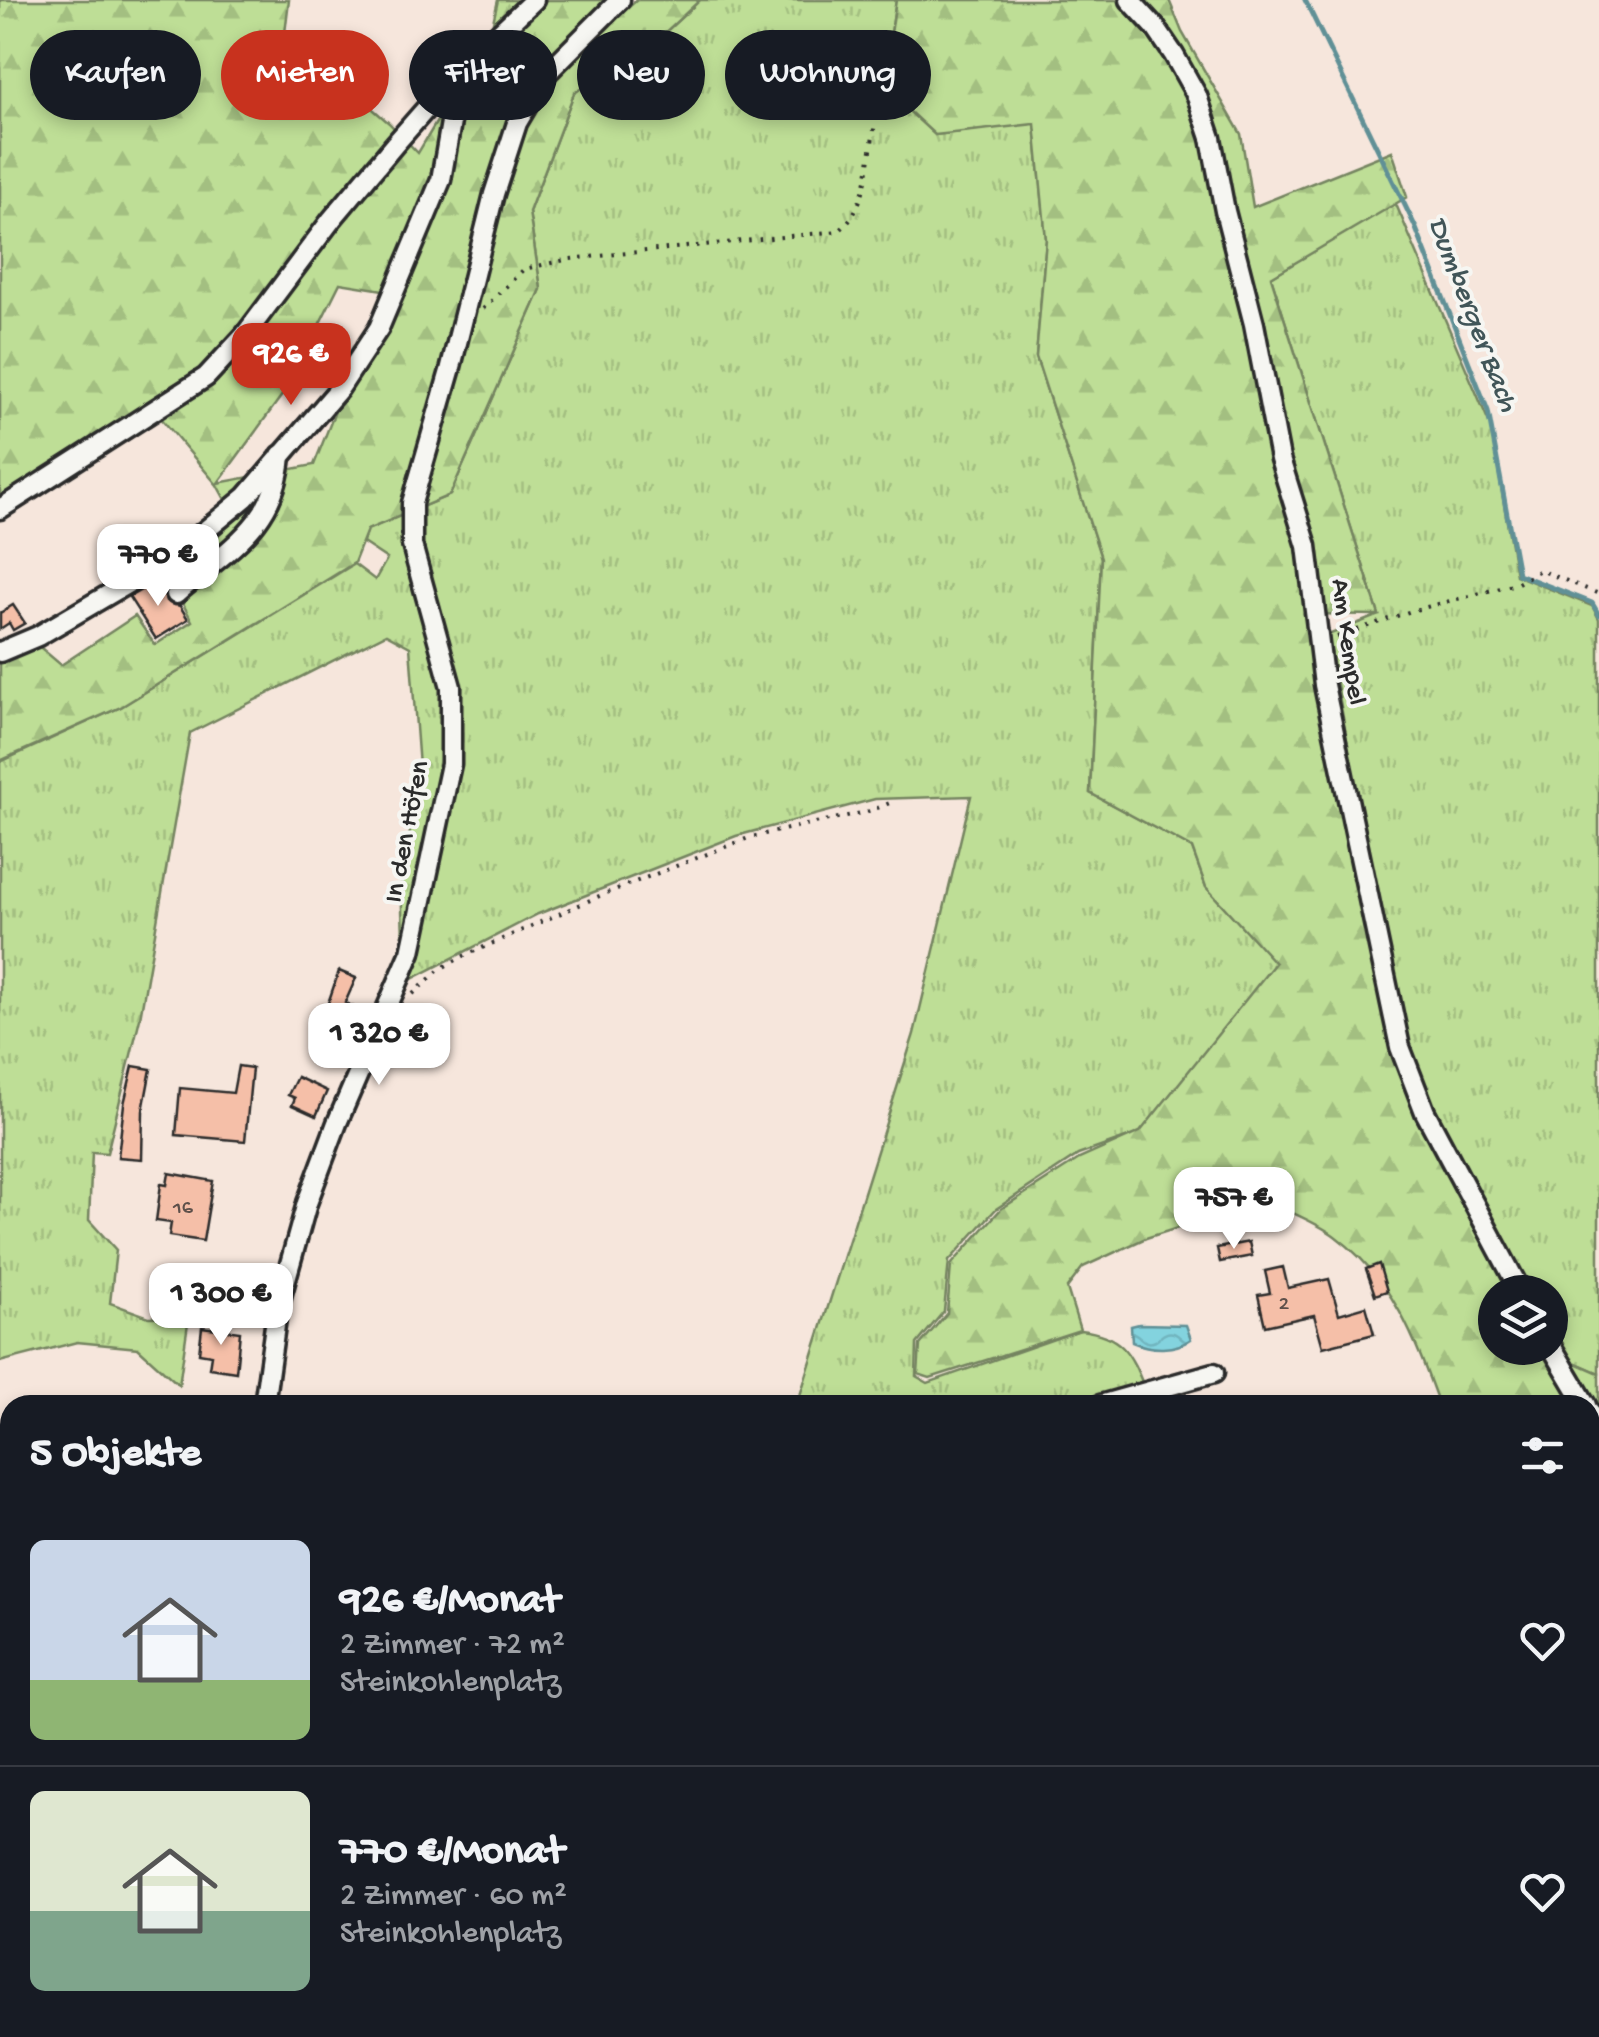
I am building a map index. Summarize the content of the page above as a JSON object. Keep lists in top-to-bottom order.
{
  "streets": {
    "street": ["Am Kempel", "In den Höfen"]
  },
  "water": ["Dumberger Bach"],
  "house_numbers": ["16", "2"],
  "page": {
    "chip": [
      "Kaufen",
      "Mieten",
      "Filter",
      "Neu",
      "Wohnung"
    ],
    "price": [
      "926 €",
      "770 €",
      "1 320 €",
      "757 €",
      "1 300 €"
    ],
    "heading": "5 Objekte",
    "list": [
      {
        "name": "926 €/Monat",
        "note": "2 Zimmer · 72 m² · Steinkohlenplatz"
      },
      {
        "name": "770 €/Monat",
        "note": "2 Zimmer · 60 m² · Steinkohlenplatz"
      }
    ]
  }
}
